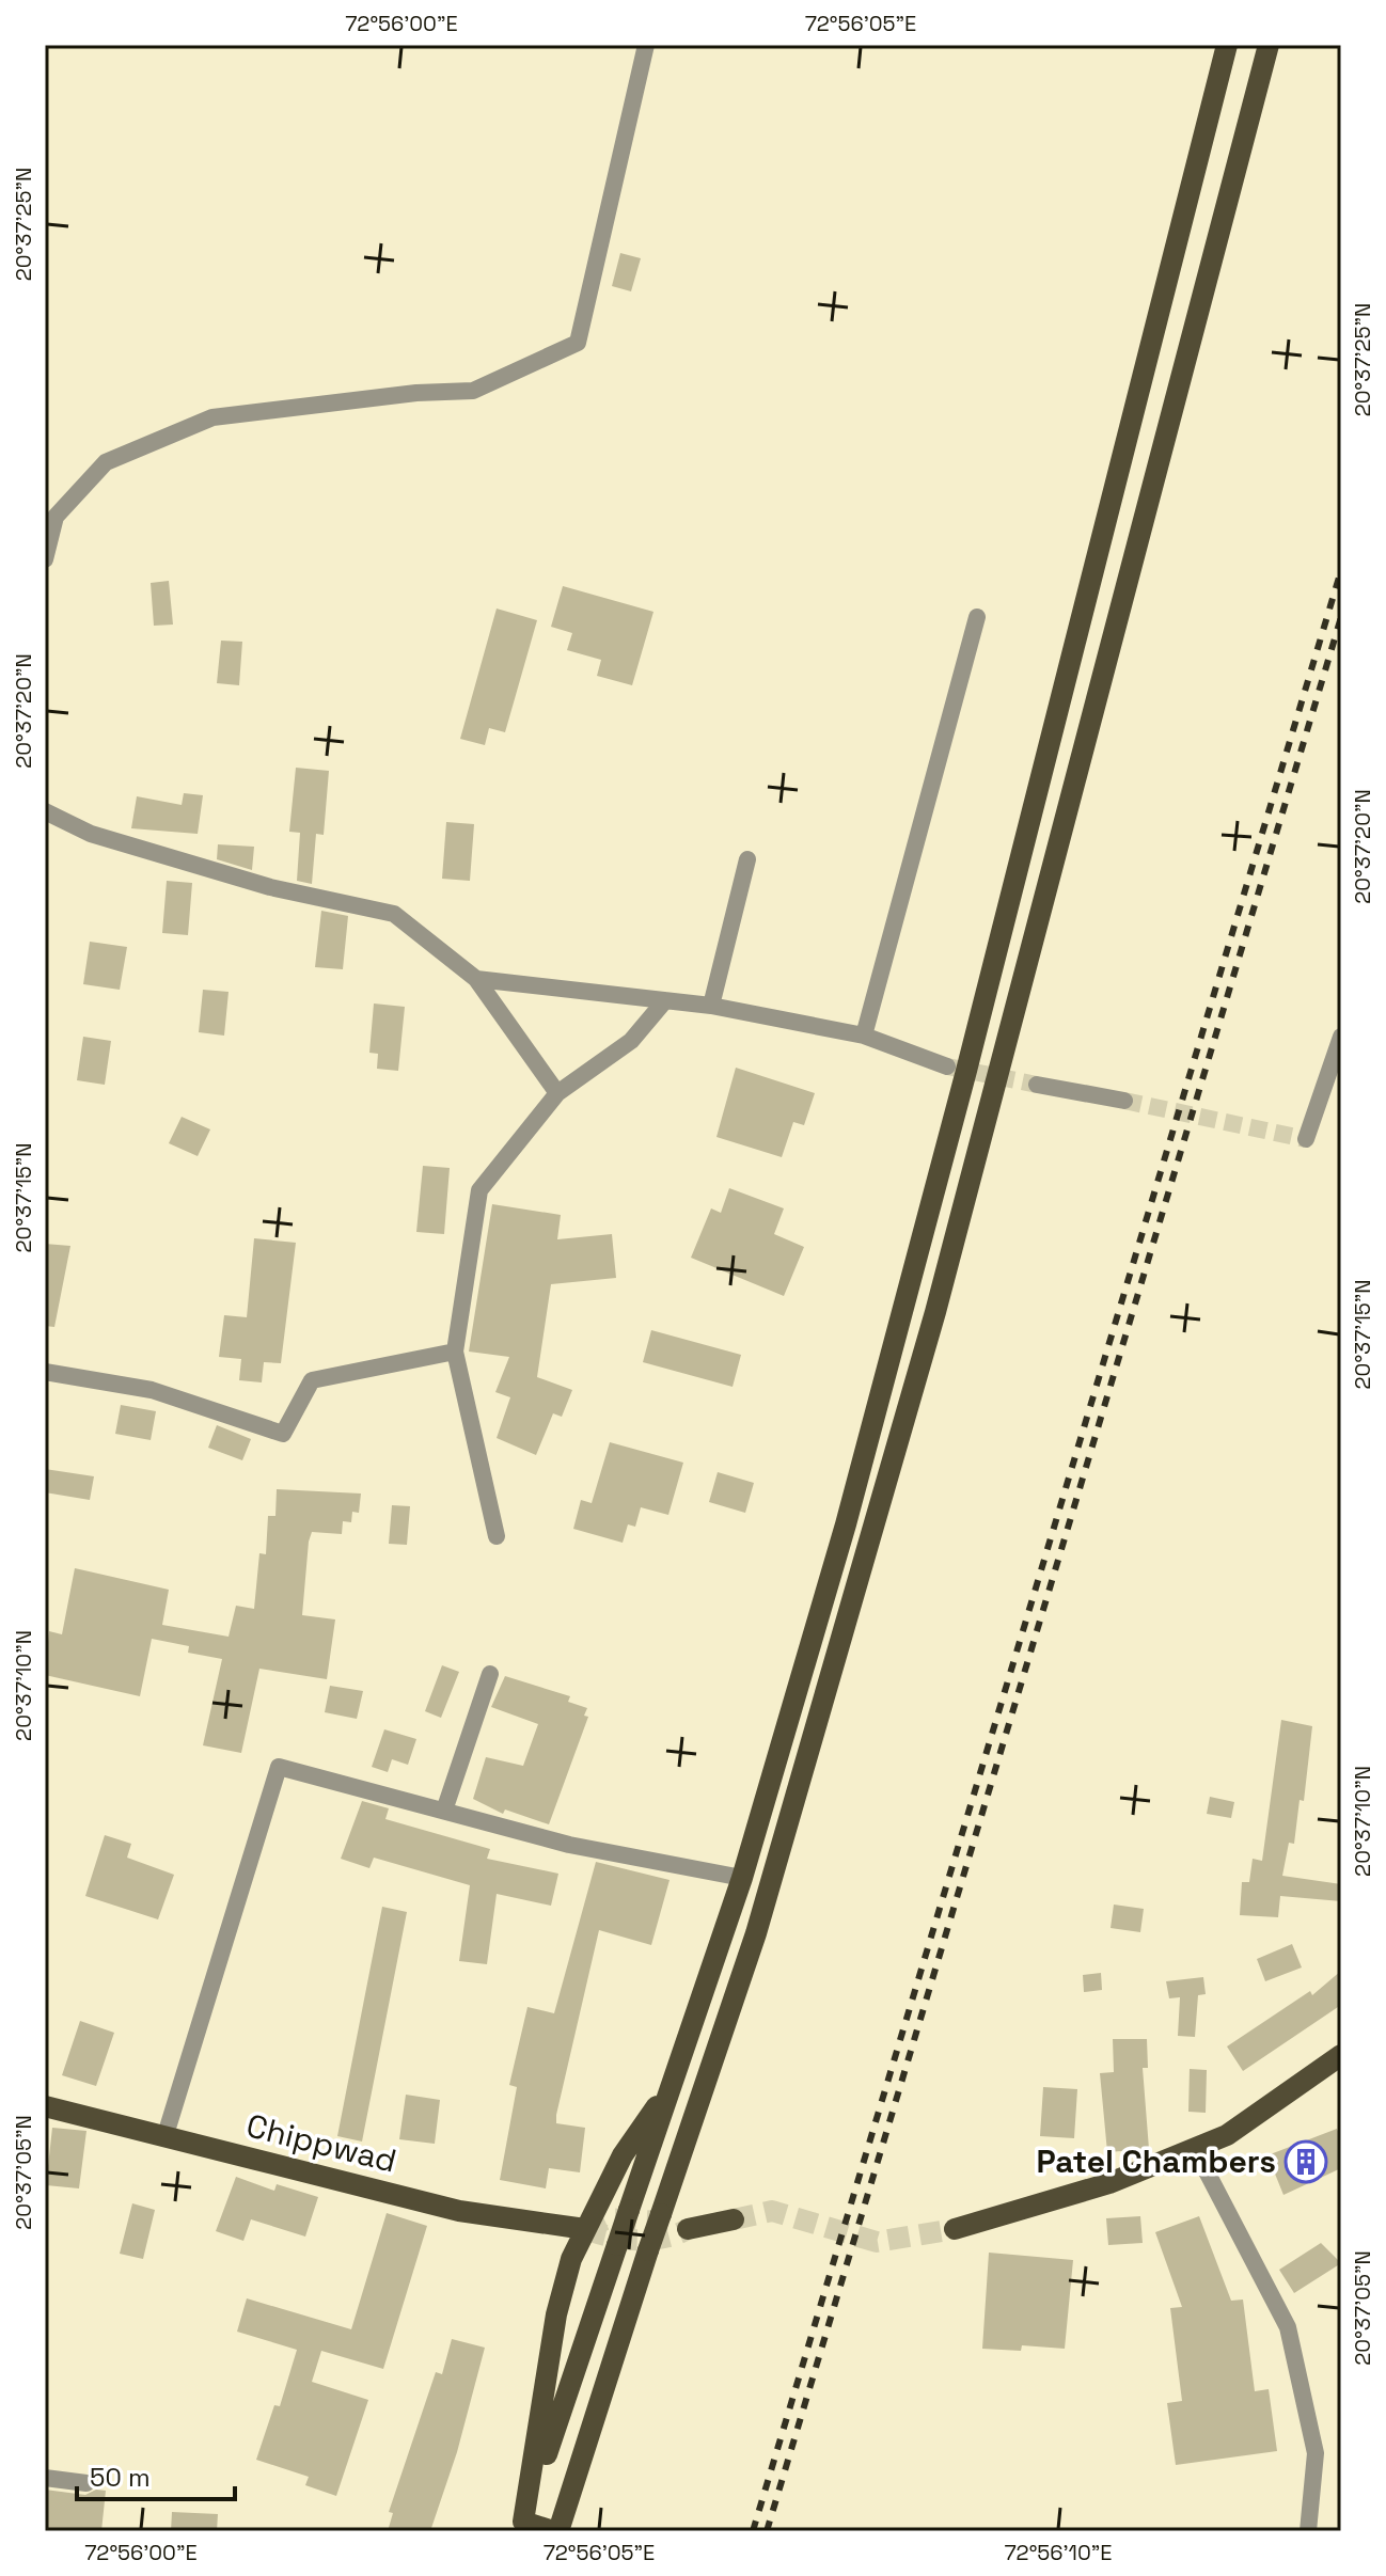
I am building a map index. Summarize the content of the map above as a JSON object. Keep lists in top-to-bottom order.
{
  "streets": {
    "main road": ["Chippwad"]
  },
  "places": {
    "building": ["Patel Chambers"]
  },
  "scale_bar": "50 m",
  "coordinates": [
    "72°56'00\"E",
    "72°56'05\"E",
    "20°37'25\"N",
    "20°37'20\"N",
    "20°37'15\"N",
    "20°37'10\"N",
    "20°37'05\"N",
    "72°56'10\"E"
  ]
}
